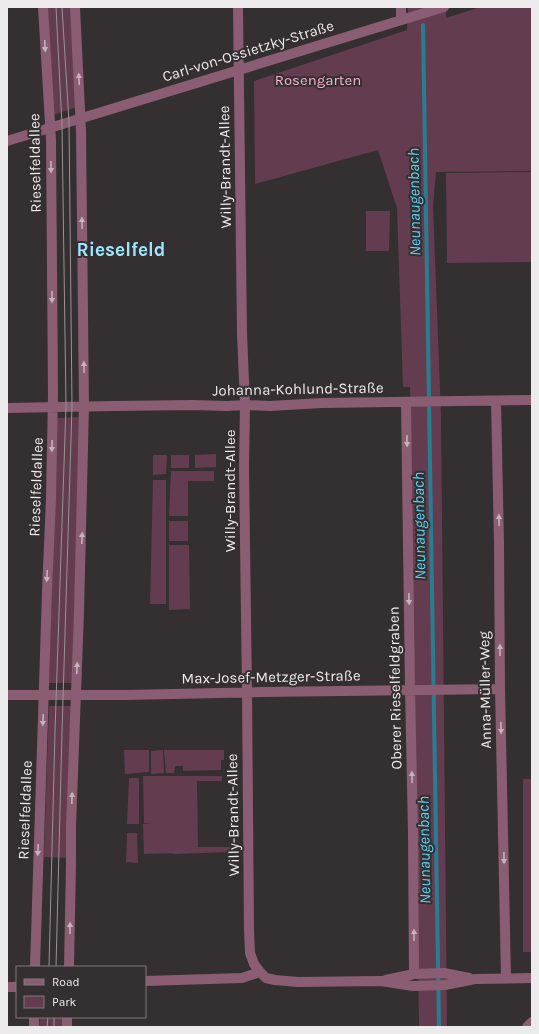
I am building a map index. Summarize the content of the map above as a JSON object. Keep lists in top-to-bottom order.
{
  "streets": {
    "street": [
      "Carl-von-Ossietzky-Straße",
      "Rieselfeldallee",
      "Willy-Brandt-Allee",
      "Johanna-Kohlund-Straße",
      "Max-Josef-Metzger-Straße",
      "Oberer Rieselfeldgraben",
      "Anna-Müller-Weg"
    ]
  },
  "crossings": [
    ["Carl-von-Ossietzky-Straße", "Rieselfeldallee"],
    ["Carl-von-Ossietzky-Straße", "Willy-Brandt-Allee"],
    ["Rieselfeldallee", "Johanna-Kohlund-Straße"],
    ["Rieselfeldallee", "Max-Josef-Metzger-Straße"],
    ["Willy-Brandt-Allee", "Johanna-Kohlund-Straße"],
    ["Willy-Brandt-Allee", "Max-Josef-Metzger-Straße"],
    ["Johanna-Kohlund-Straße", "Oberer Rieselfeldgraben"],
    ["Johanna-Kohlund-Straße", "Anna-Müller-Weg"],
    ["Max-Josef-Metzger-Straße", "Oberer Rieselfeldgraben"],
    ["Max-Josef-Metzger-Straße", "Anna-Müller-Weg"]
  ],
  "districts": ["Rieselfeld"],
  "water": ["Neunaugenbach"],
  "parks": ["Rosengarten"],
  "legend": ["Road", "Park"]
}
